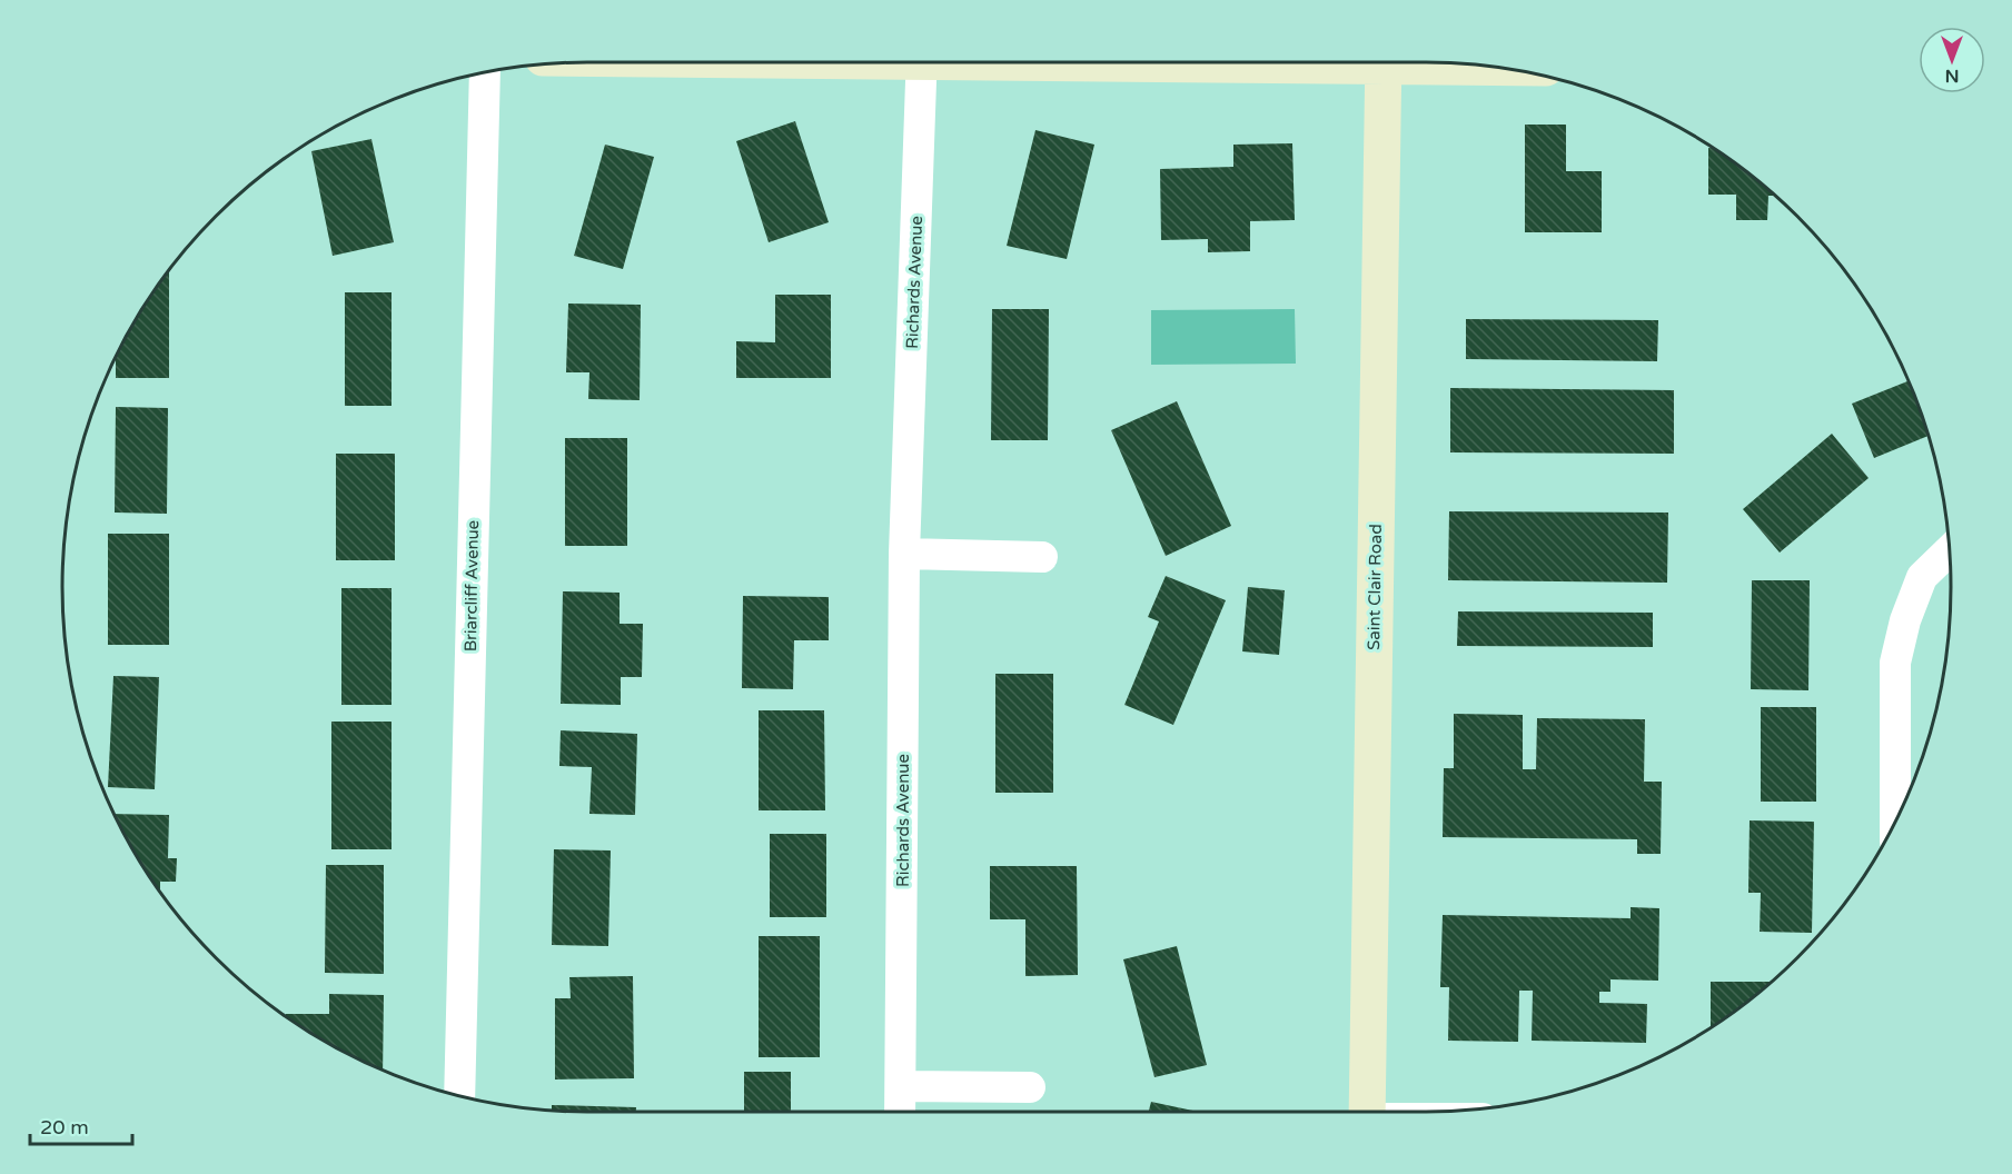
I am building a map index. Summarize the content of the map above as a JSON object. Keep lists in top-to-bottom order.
{
  "streets": {
    "street": ["Richards Avenue", "Briarcliff Avenue", "Saint Clair Road"]
  },
  "scale_bar": "20 m",
  "north": "bottom"
}
